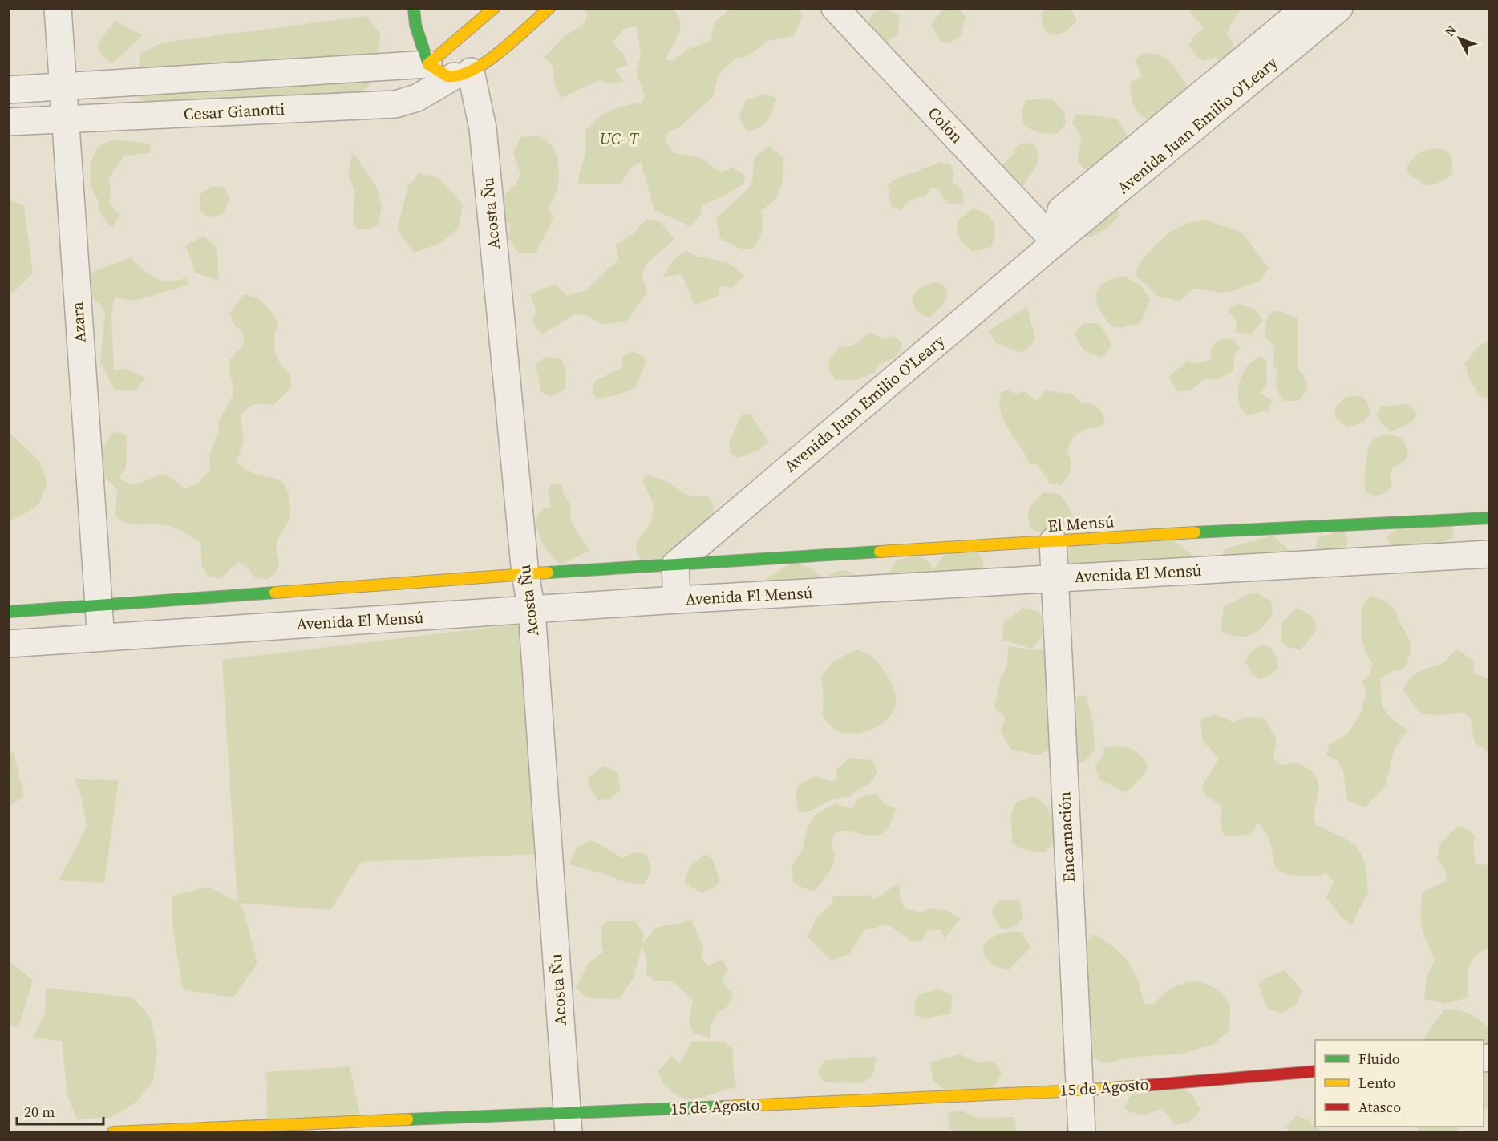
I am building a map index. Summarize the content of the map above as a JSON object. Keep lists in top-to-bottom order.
{
  "streets": {
    "street": [
      "Cesar Gianotti",
      "Colón",
      "Avenida Juan Emilio O'Leary",
      "Acosta Ñu",
      "Azara",
      "El Mensú",
      "Avenida El Mensú",
      "Encarnación",
      "15 de Agosto"
    ]
  },
  "crossings": [
    ["Cesar Gianotti", "Acosta Ñu"],
    ["Cesar Gianotti", "Azara"],
    ["Colón", "Avenida Juan Emilio O'Leary"],
    ["Avenida Juan Emilio O'Leary", "El Mensú"],
    ["Avenida Juan Emilio O'Leary", "Avenida El Mensú"],
    ["Acosta Ñu", "Avenida El Mensú"],
    ["Acosta Ñu", "15 de Agosto"],
    ["Azara", "Avenida El Mensú"],
    ["El Mensú", "Avenida El Mensú"],
    ["El Mensú", "Encarnación"],
    ["Avenida El Mensú", "Encarnación"],
    ["Encarnación", "15 de Agosto"]
  ],
  "parks": ["UC- T"],
  "legend": ["Fluido", "Lento", "Atasco"],
  "scale_bar": "20 m",
  "north": "top left"
}
